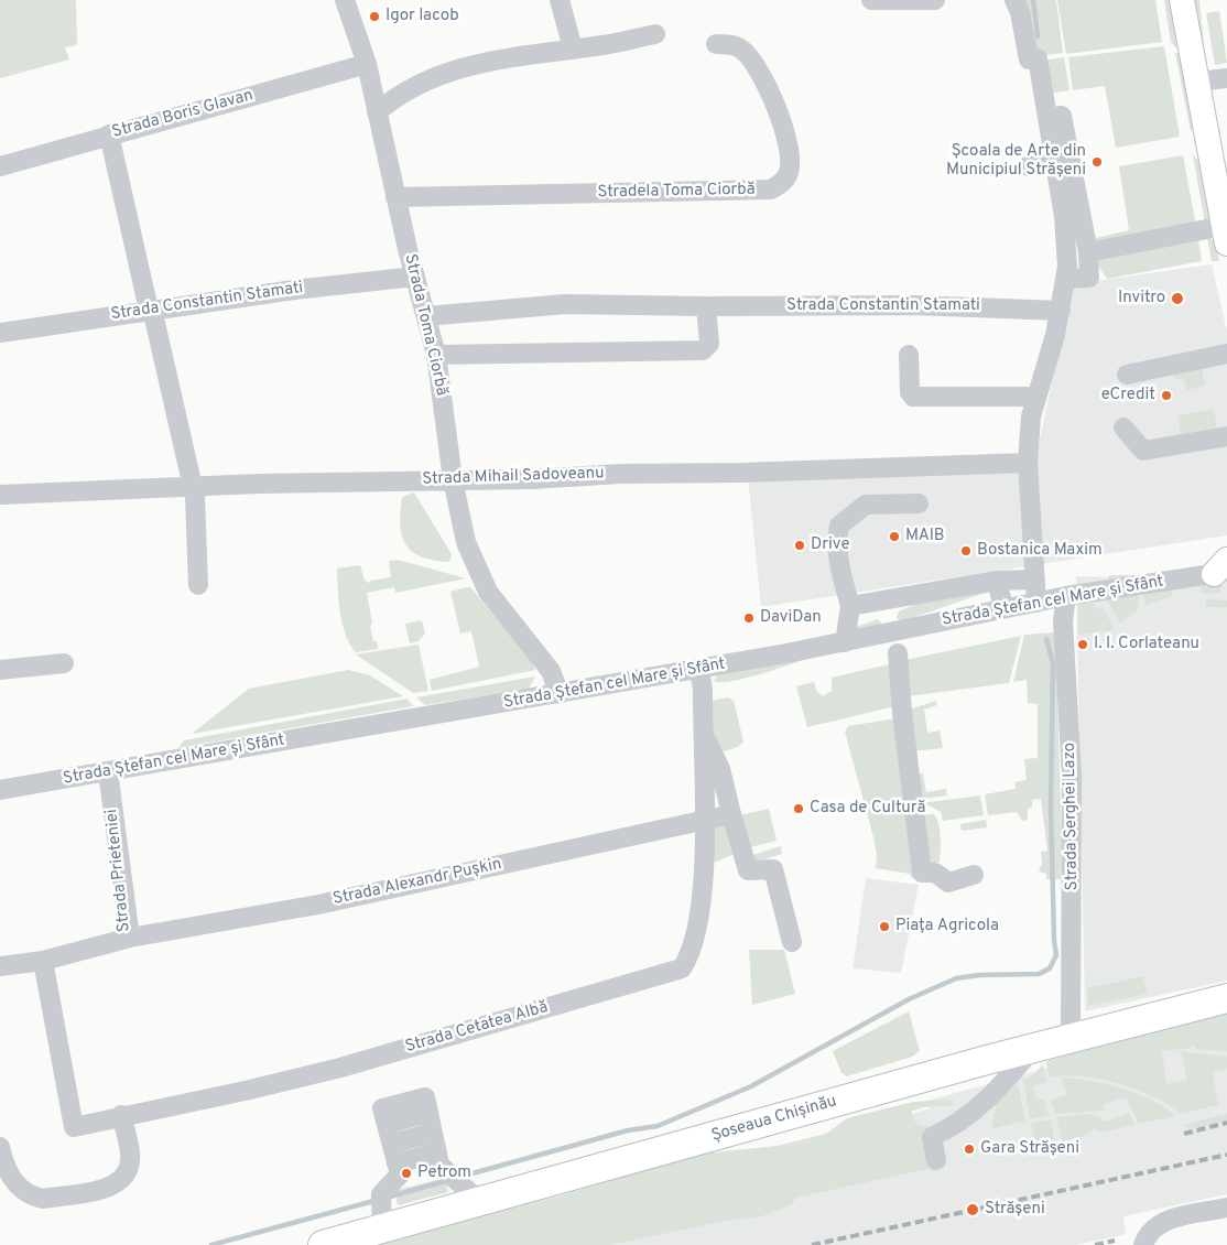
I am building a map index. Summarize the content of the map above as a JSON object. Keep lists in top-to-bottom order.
{
  "streets": {
    "highway": ["Șoseaua Chișinău"],
    "street": [
      "Strada Boris Glavan",
      "Stradela Toma Ciorbă",
      "Strada Constantin Stamati",
      "Strada Toma Ciorbă",
      "Strada Mihail Sadoveanu",
      "Strada Ștefan cel Mare și Sfânt",
      "Strada Serghei Lazo",
      "Strada Prieteniei",
      "Strada Alexandr Pușkin",
      "Strada Cetatea Albă"
    ]
  },
  "crossings": [
    ["Strada Boris Glavan", "Strada Toma Ciorbă"],
    ["Stradela Toma Ciorbă", "Strada Toma Ciorbă"],
    ["Strada Constantin Stamati", "Strada Toma Ciorbă"],
    ["Strada Toma Ciorbă", "Strada Mihail Sadoveanu"],
    ["Strada Toma Ciorbă", "Strada Ștefan cel Mare și Sfânt"],
    ["Strada Ștefan cel Mare și Sfânt", "Strada Serghei Lazo"],
    ["Strada Ștefan cel Mare și Sfânt", "Strada Prieteniei"],
    ["Strada Serghei Lazo", "Șoseaua Chișinău"],
    ["Strada Prieteniei", "Strada Alexandr Pușkin"],
    ["Strada Prieteniei", "Strada Cetatea Albă"],
    ["Strada Alexandr Pușkin", "Strada Cetatea Albă"]
  ],
  "places": [
    "Igor Iacob",
    "Școala de Arte din Municipiul Strășeni",
    "Invitro",
    "eCredit",
    "MAIB",
    "Drive",
    "Bostanica Maxim",
    "DaviDan",
    "I. I. Corlateanu",
    "Casa de Cultură",
    "Piața Agricola",
    "Gara Strășeni",
    "Petrom",
    "Strășeni"
  ]
}
